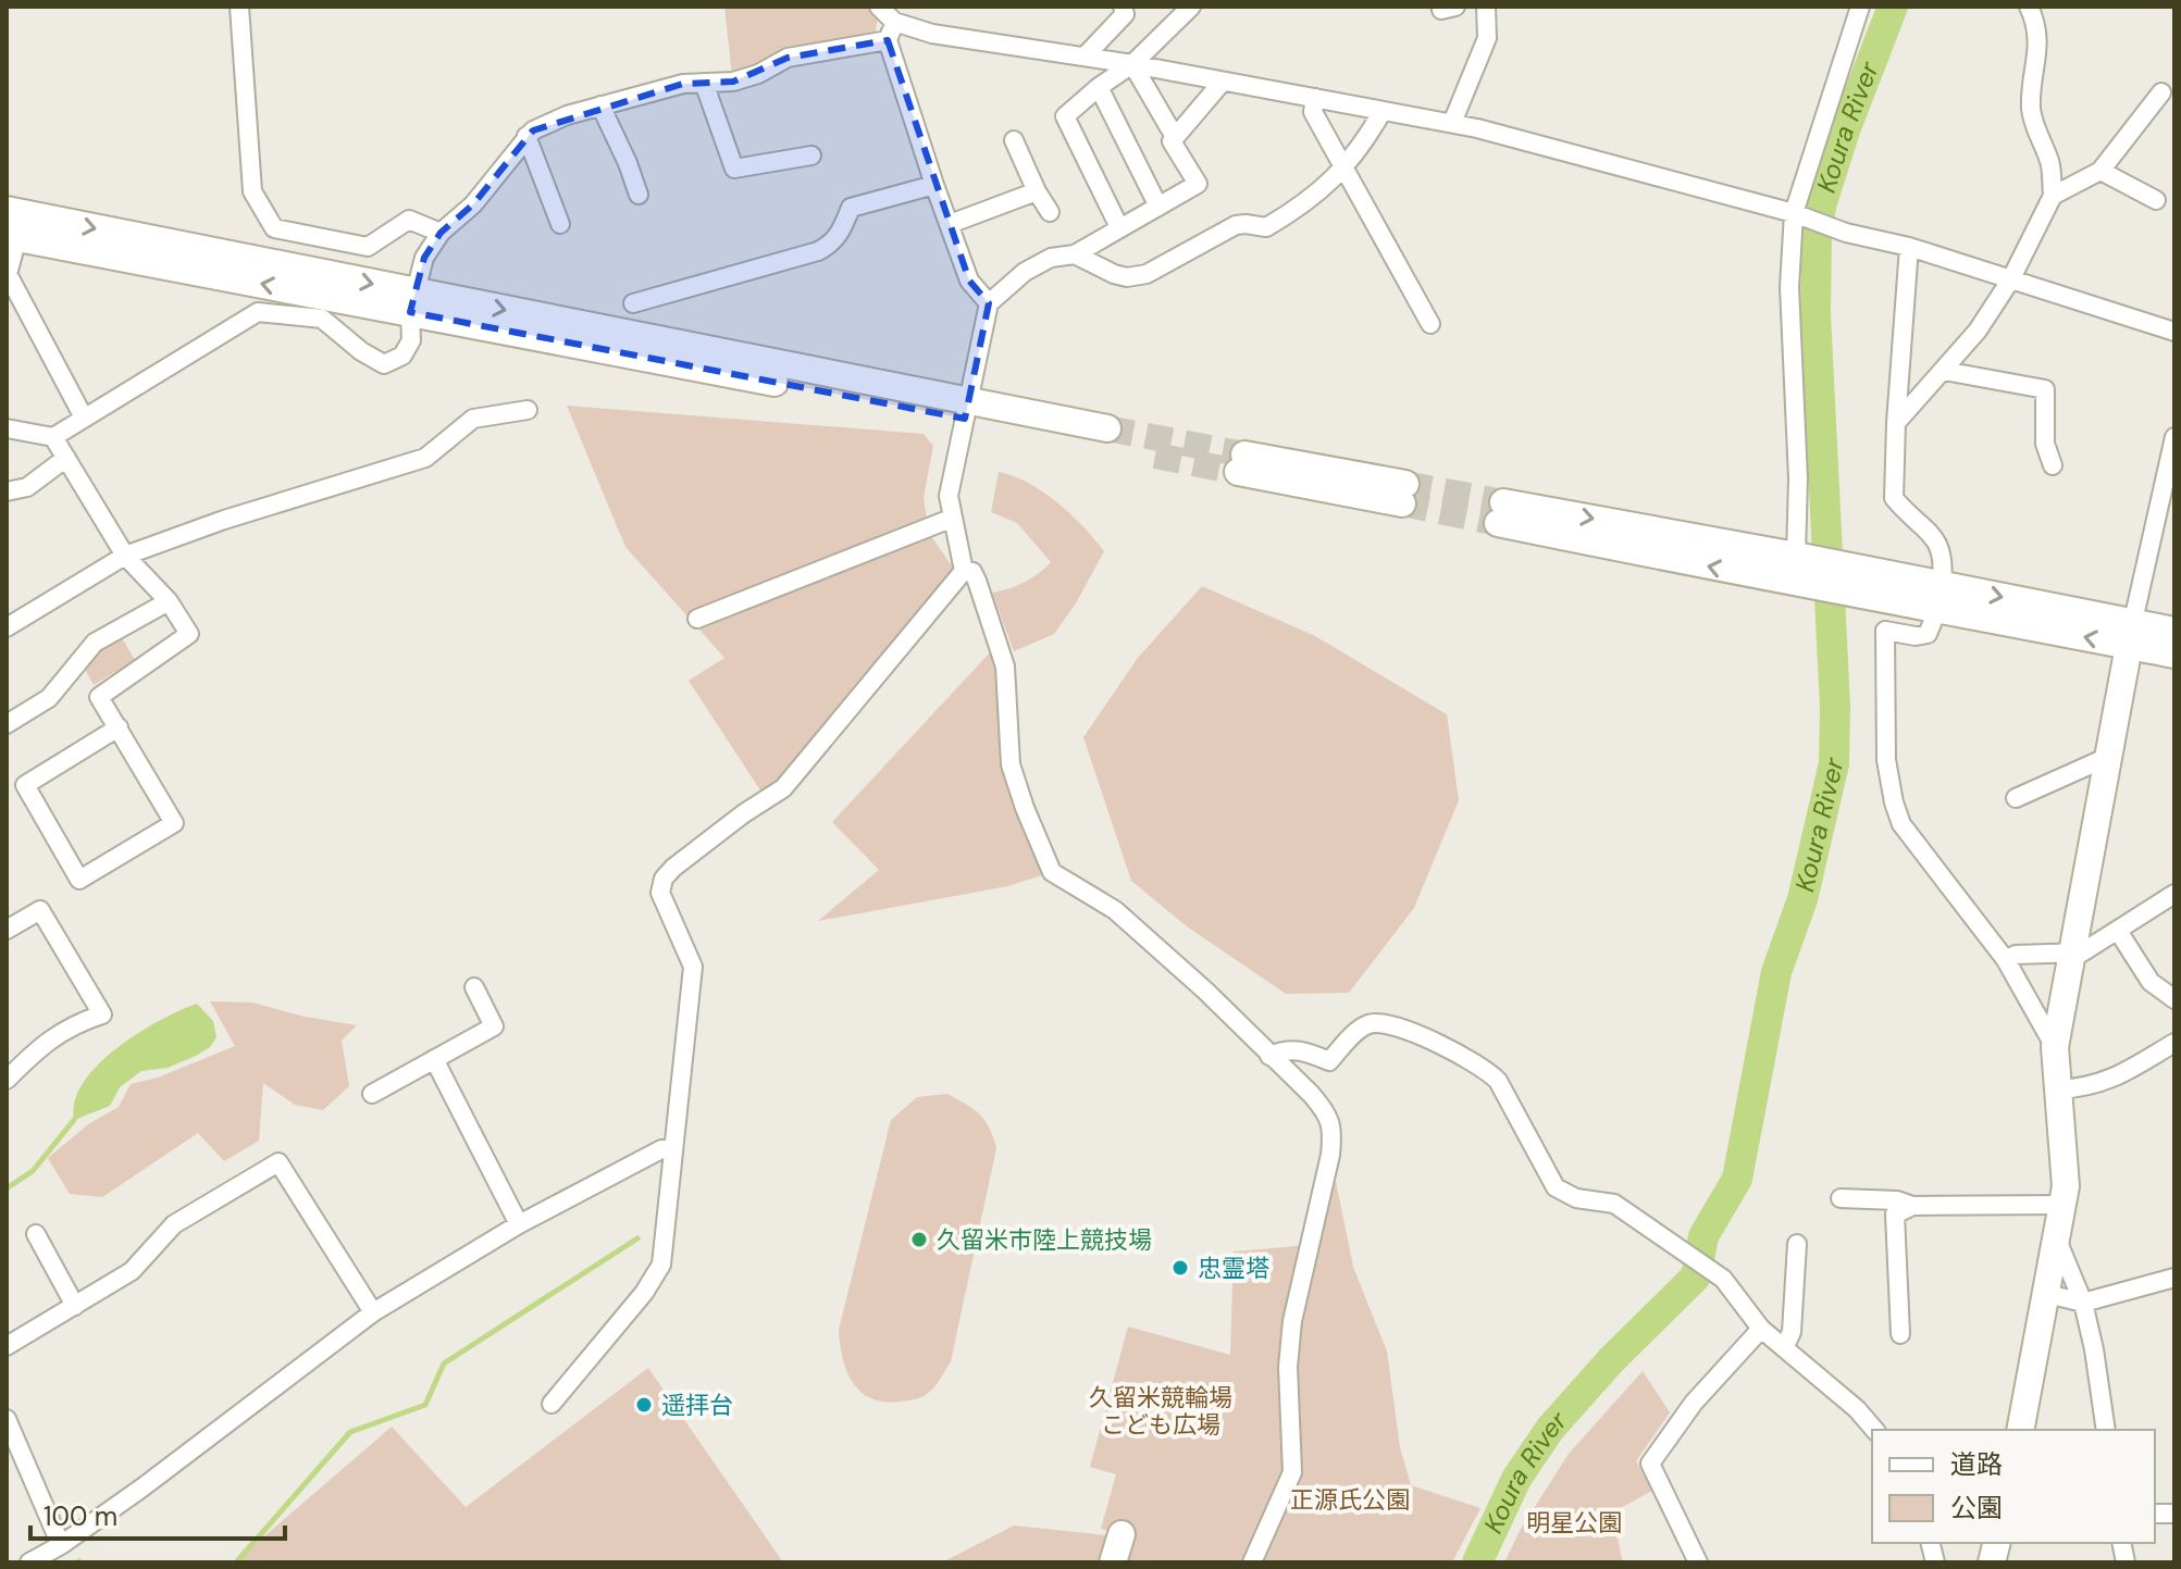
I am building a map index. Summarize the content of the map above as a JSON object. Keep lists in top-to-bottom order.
{
  "water": ["Koura River"],
  "parks": ["久留米競輪場 こども広場", "正源氏公園", "明星公園"],
  "places": ["久留米市陸上競技場", "忠霊塔", "遥拝台"],
  "legend": ["道路", "公園"],
  "scale_bar": "100 m"
}
